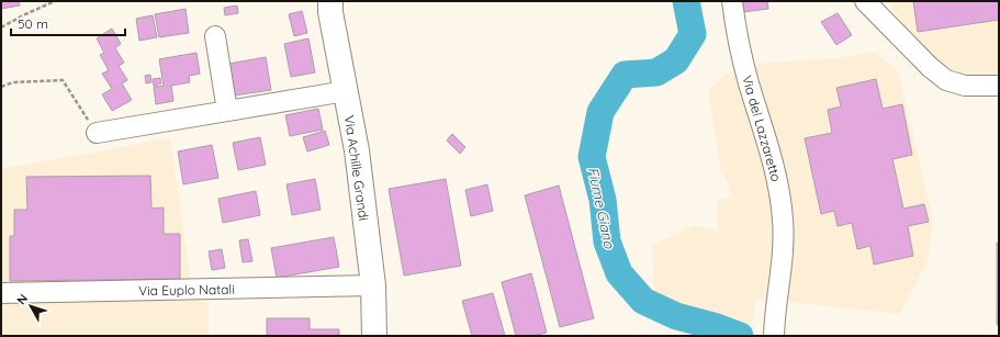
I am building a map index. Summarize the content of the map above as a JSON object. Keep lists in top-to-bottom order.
{
  "streets": {
    "main road": ["Via Achille Grandi"],
    "street": ["Via del Lazzaretto", "Via Euplo Natali"]
  },
  "crossings": [
    ["Via Achille Grandi", "Via Euplo Natali"]
  ],
  "water": ["Fiume Giano"],
  "scale_bar": "50 m",
  "north": "top left"
}
